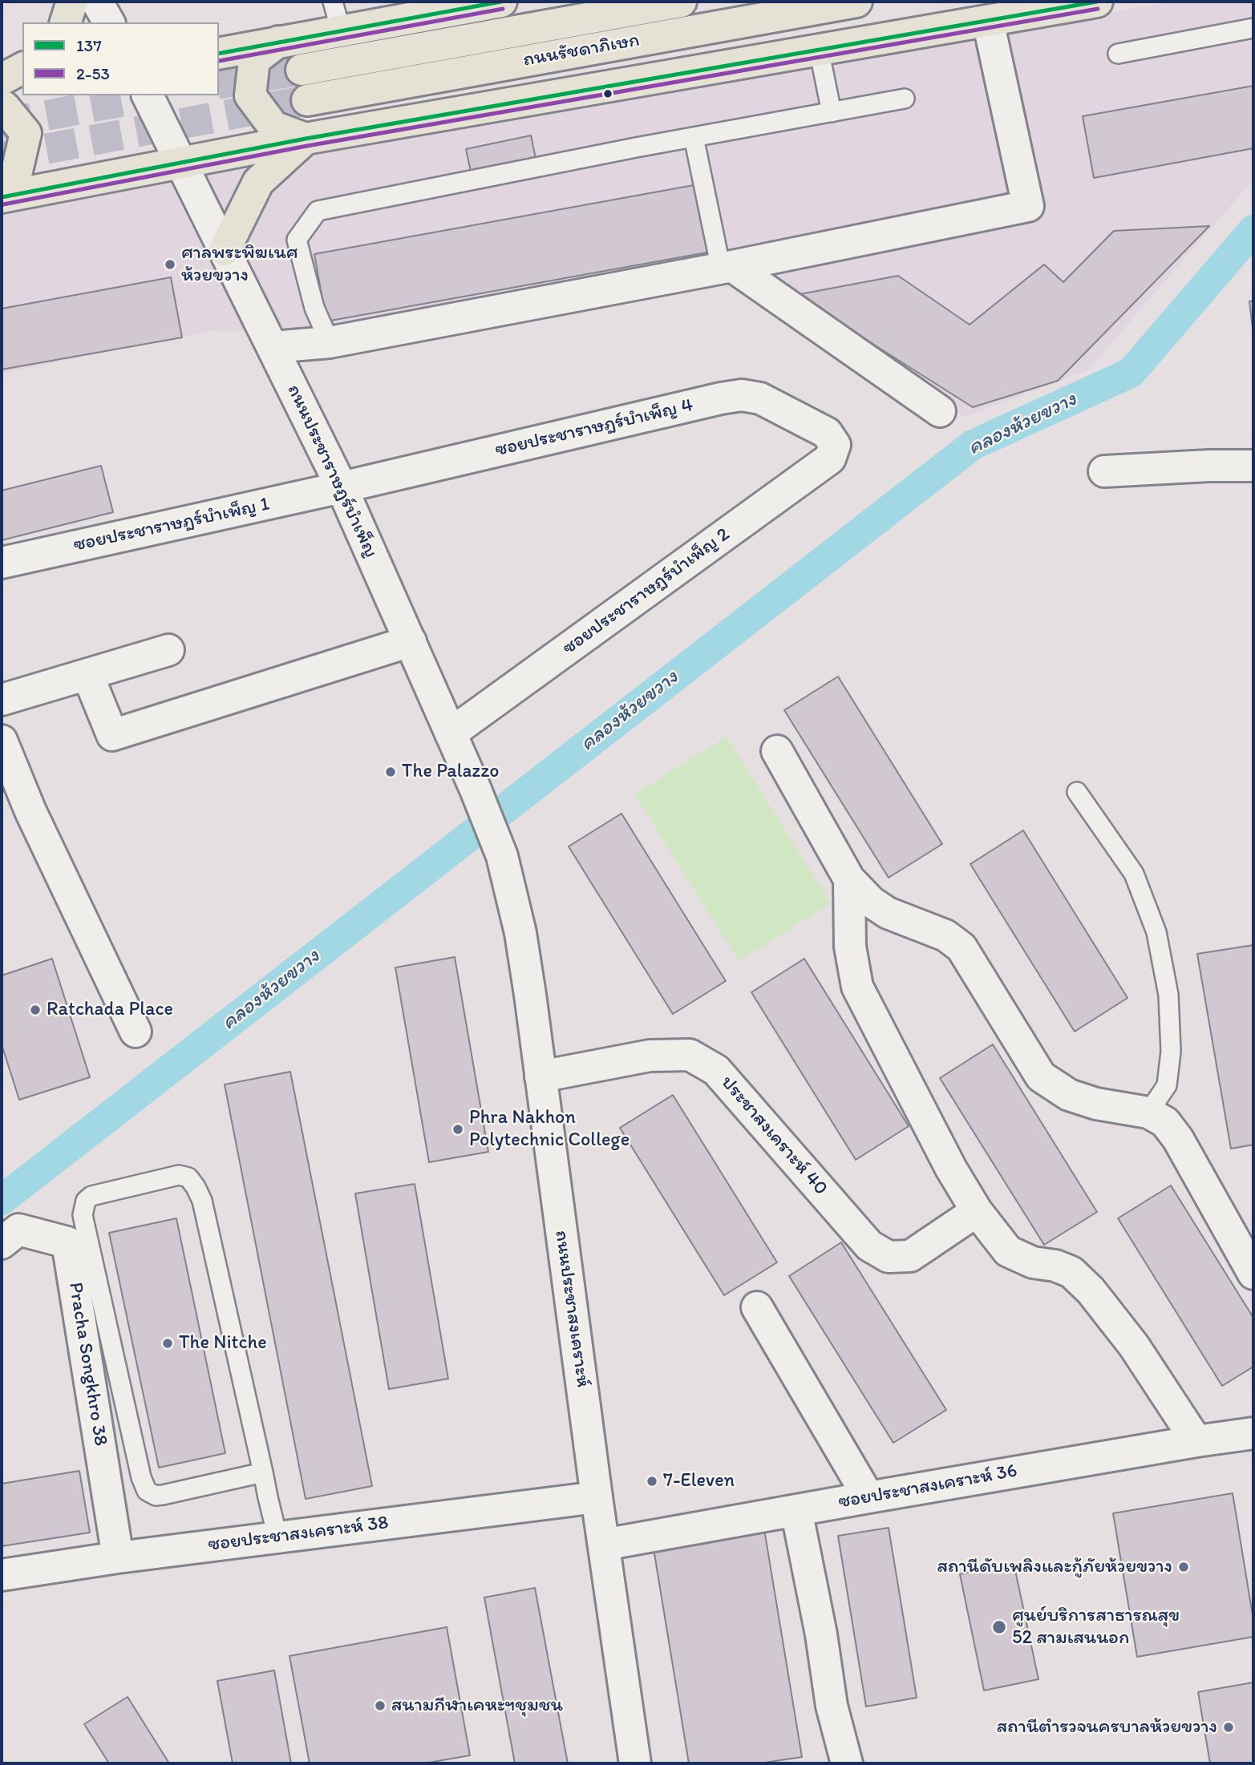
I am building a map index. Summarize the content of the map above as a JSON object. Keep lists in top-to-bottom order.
{
  "streets": {
    "main road": ["ถนนรัชดาภิเษก"],
    "street": [
      "ซอยประชาราษฎร์บำเพ็ญ 4",
      "ถนนประชาราษฎร์บำเพ็ญ",
      "ซอยประชาราษฎร์บำเพ็ญ 1",
      "ซอยประชาราษฎร์บำเพ็ญ 2",
      "ประชาสงเคราะห์ 40",
      "ถนนประชาสงเคราะห์",
      "Pracha Songkhro 38",
      "ซอยประชาสงเคราะห์ 36",
      "ซอยประชาสงเคราะห์ 38"
    ]
  },
  "crossings": [
    ["ถนนรัชดาภิเษก", "ถนนประชาราษฎร์บำเพ็ญ"],
    ["ซอยประชาราษฎร์บำเพ็ญ 4", "ถนนประชาราษฎร์บำเพ็ญ"],
    ["ซอยประชาราษฎร์บำเพ็ญ 4", "ซอยประชาราษฎร์บำเพ็ญ 1"],
    ["ซอยประชาราษฎร์บำเพ็ญ 4", "ซอยประชาราษฎร์บำเพ็ญ 2"],
    ["ถนนประชาราษฎร์บำเพ็ญ", "ซอยประชาราษฎร์บำเพ็ญ 1"],
    ["ถนนประชาราษฎร์บำเพ็ญ", "ซอยประชาราษฎร์บำเพ็ญ 2"],
    ["ถนนประชาราษฎร์บำเพ็ญ", "ถนนประชาสงเคราะห์"],
    ["ประชาสงเคราะห์ 40", "ถนนประชาสงเคราะห์"],
    ["ถนนประชาสงเคราะห์", "ซอยประชาสงเคราะห์ 36"],
    ["ถนนประชาสงเคราะห์", "ซอยประชาสงเคราะห์ 38"],
    ["Pracha Songkhro 38", "ซอยประชาสงเคราะห์ 38"]
  ],
  "water": ["คลองห้วยขวาง"],
  "places": [
    "ศาลพระพิฆเนศ ห้วยขวาง",
    "The Palazzo",
    "Ratchada Place",
    "Phra Nakhon Polytechnic College",
    "The Nitche",
    "7-Eleven",
    "สถานีดับเพลิงและกู้ภัยห้วยขวาง",
    "ศูนย์บริการสาธารณสุข 52 สามเสนนอก",
    "สนามกีฬาเคหะฯชุมชน",
    "สถานีตำรวจนครบาลห้วยขวาง"
  ],
  "lines": ["transit line 137", "transit line 2-53"],
  "legend": ["137", "2-53"]
}
